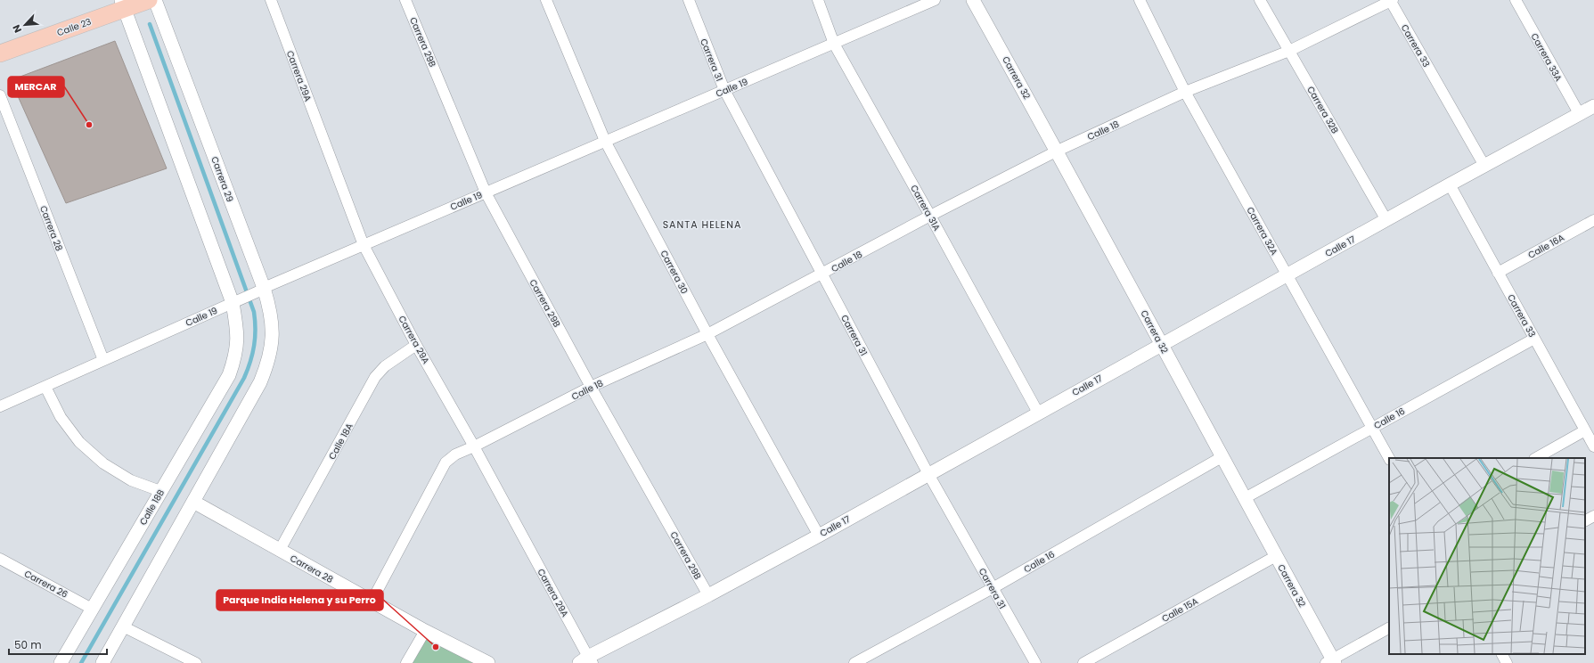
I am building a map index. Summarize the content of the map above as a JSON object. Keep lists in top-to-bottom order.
{
  "streets": {
    "main road": ["Calle 23"],
    "street": [
      "Carrera 29B",
      "Carrera 33",
      "Carrera 33A",
      "Carrera 31",
      "Carrera 29A",
      "Carrera 32",
      "Calle 19",
      "Carrera 32B",
      "Calle 18",
      "Carrera 29",
      "Carrera 31A",
      "Carrera 28",
      "Carrera 32A",
      "Calle 17",
      "Calle 16A",
      "Carrera 30",
      "Calle 16",
      "Calle 18A",
      "Calle 18B",
      "Carrera 26",
      "Calle 15A"
    ]
  },
  "crossings": [
    ["Carrera 29B", "Calle 19"],
    ["Carrera 29B", "Calle 18"],
    ["Carrera 29B", "Calle 17"],
    ["Carrera 33", "Calle 18"],
    ["Carrera 33", "Calle 17"],
    ["Carrera 33", "Calle 16A"],
    ["Carrera 33", "Calle 16"],
    ["Carrera 33A", "Calle 17"],
    ["Carrera 31", "Calle 19"],
    ["Carrera 31", "Calle 18"],
    ["Carrera 31", "Calle 17"],
    ["Carrera 31", "Calle 16"],
    ["Carrera 29A", "Calle 19"],
    ["Carrera 29A", "Calle 18"],
    ["Carrera 29A", "Calle 17"],
    ["Carrera 29A", "Calle 18A"],
    ["Carrera 32", "Calle 18"],
    ["Carrera 32", "Calle 17"],
    ["Carrera 32", "Calle 16"],
    ["Carrera 32", "Calle 15A"],
    ["Calle 19", "Carrera 29"],
    ["Calle 19", "Carrera 31A"],
    ["Calle 19", "Carrera 28"],
    ["Calle 19", "Carrera 30"],
    ["Calle 19", "Calle 18B"],
    ["Carrera 32B", "Calle 18"],
    ["Carrera 32B", "Calle 17"],
    ["Calle 18", "Carrera 31A"],
    ["Calle 18", "Carrera 28"],
    ["Calle 18", "Carrera 32A"],
    ["Calle 18", "Carrera 30"],
    ["Carrera 29", "Carrera 28"],
    ["Carrera 31A", "Calle 17"],
    ["Carrera 28", "Calle 18A"],
    ["Carrera 32A", "Calle 17"],
    ["Carrera 32A", "Calle 16"],
    ["Calle 17", "Carrera 30"],
    ["Calle 18B", "Carrera 26"]
  ],
  "districts": ["SANTA HELENA"],
  "places": ["MERCAR", "Parque India Helena y su Perro"],
  "scale_bar": "50 m",
  "north": "bottom left"
}
